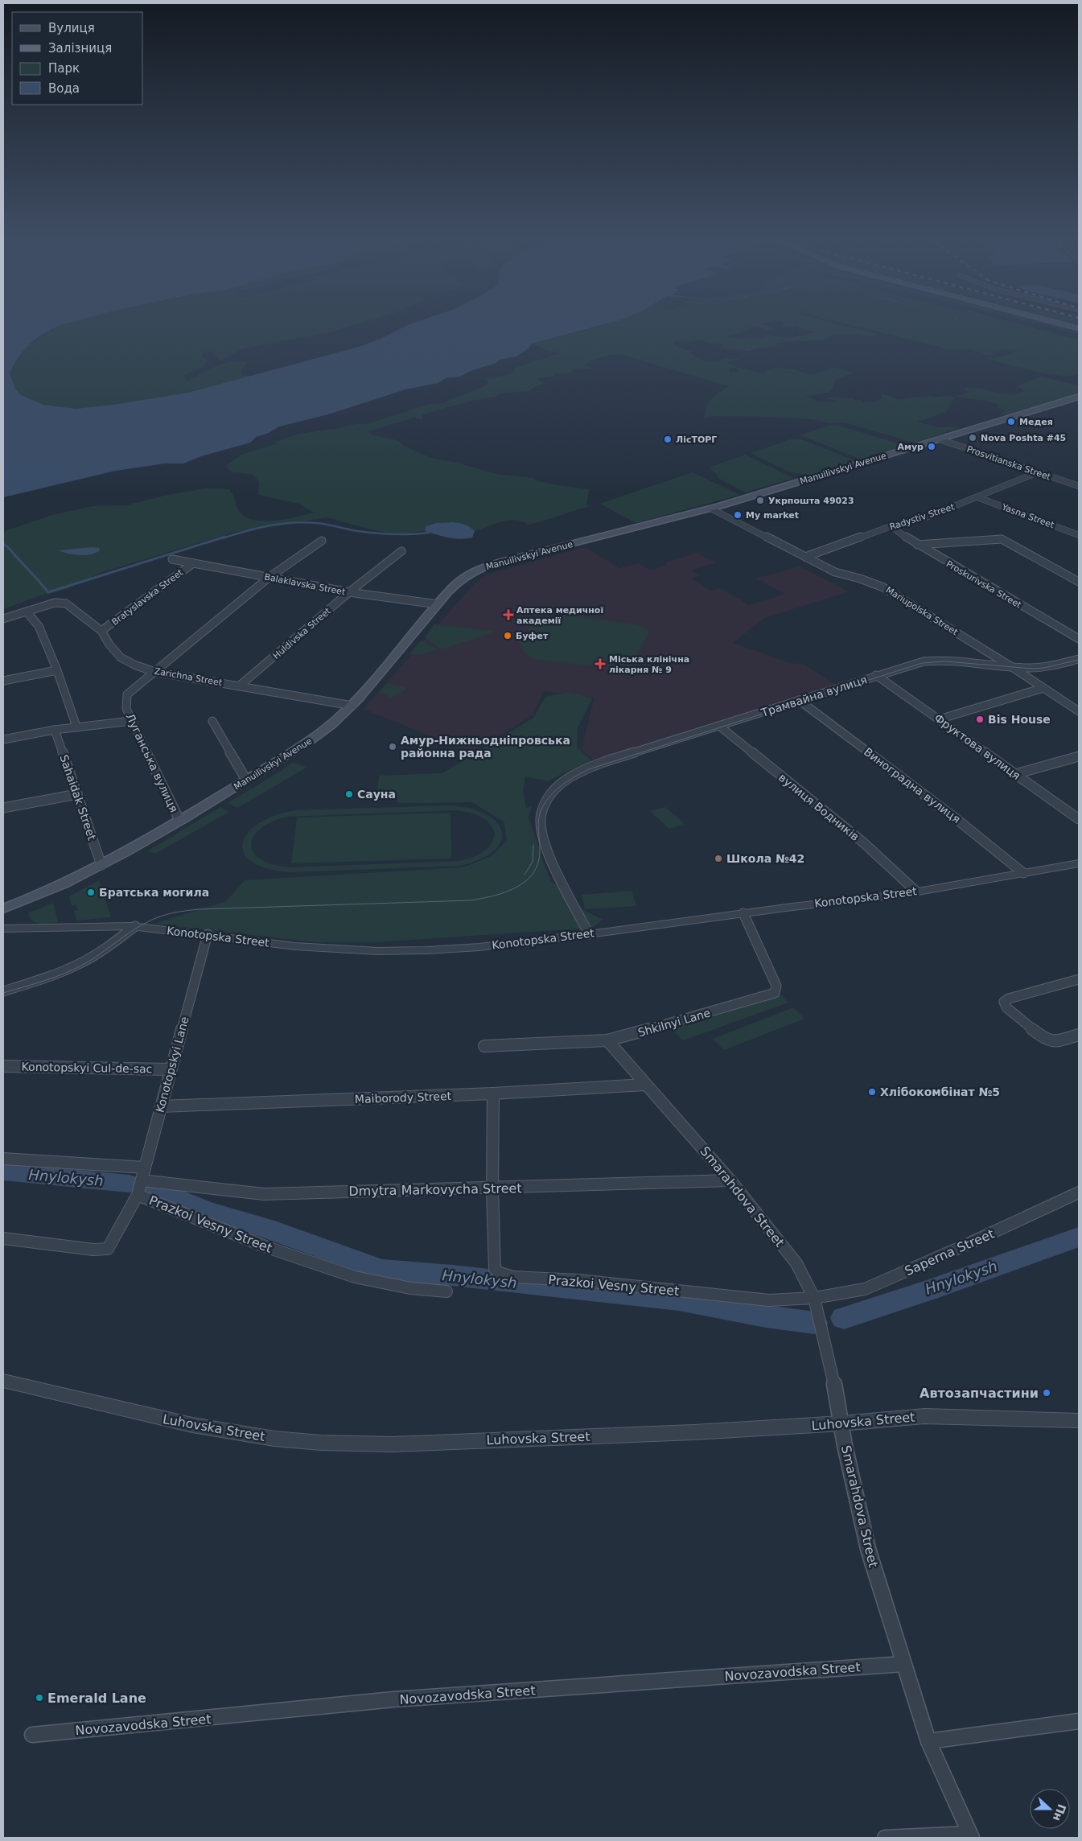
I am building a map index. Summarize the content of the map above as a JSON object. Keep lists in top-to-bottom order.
{
  "streets": {
    "main road": ["Manuilivskyi Avenue"],
    "street": [
      "Prosvitianska Street",
      "Yasna Street",
      "Radystiv Street",
      "Balaklavska Street",
      "Proskurivska Street",
      "Bratyslavska Street",
      "Mariupolska Street",
      "Huldivska Street",
      "Zarichna Street",
      "Трамвайна вулиця",
      "Фруктова вулиця",
      "Луганська вулиця",
      "Виноградна вулиця",
      "Sahaidak Street",
      "вулиця Водників",
      "Konotopska Street",
      "Shkilnyi Lane",
      "Konotopskyi Lane",
      "Konotopskyi Cul-de-sac",
      "Maiborody Street",
      "Dmytra Markovycha Street",
      "Smarahdova Street",
      "Prazkoi Vesny Street",
      "Saperna Street",
      "Luhovska Street",
      "Novozavodska Street"
    ]
  },
  "crossings": [
    ["Prosvitianska Street", "Manuilivskyi Avenue"],
    ["Prosvitianska Street", "Radystiv Street"],
    ["Manuilivskyi Avenue", "Balaklavska Street"],
    ["Manuilivskyi Avenue", "Mariupolska Street"],
    ["Manuilivskyi Avenue", "Zarichna Street"],
    ["Manuilivskyi Avenue", "Луганська вулиця"],
    ["Manuilivskyi Avenue", "Sahaidak Street"],
    ["Yasna Street", "Radystiv Street"],
    ["Radystiv Street", "Proskurivska Street"],
    ["Radystiv Street", "Mariupolska Street"],
    ["Balaklavska Street", "Bratyslavska Street"],
    ["Balaklavska Street", "Huldivska Street"],
    ["Bratyslavska Street", "Zarichna Street"],
    ["Mariupolska Street", "Трамвайна вулиця"],
    ["Huldivska Street", "Zarichna Street"],
    ["Zarichna Street", "Луганська вулиця"],
    ["Трамвайна вулиця", "Фруктова вулиця"],
    ["Трамвайна вулиця", "Виноградна вулиця"],
    ["Трамвайна вулиця", "вулиця Водників"],
    ["Трамвайна вулиця", "Konotopska Street"],
    ["Виноградна вулиця", "Konotopska Street"],
    ["вулиця Водників", "Konotopska Street"],
    ["Konotopska Street", "Shkilnyi Lane"],
    ["Konotopska Street", "Konotopskyi Lane"],
    ["Shkilnyi Lane", "Smarahdova Street"],
    ["Konotopskyi Lane", "Konotopskyi Cul-de-sac"],
    ["Konotopskyi Lane", "Maiborody Street"],
    ["Konotopskyi Lane", "Dmytra Markovycha Street"],
    ["Konotopskyi Lane", "Prazkoi Vesny Street"],
    ["Maiborody Street", "Smarahdova Street"],
    ["Dmytra Markovycha Street", "Smarahdova Street"],
    ["Dmytra Markovycha Street", "Prazkoi Vesny Street"],
    ["Smarahdova Street", "Prazkoi Vesny Street"],
    ["Smarahdova Street", "Saperna Street"],
    ["Smarahdova Street", "Luhovska Street"],
    ["Smarahdova Street", "Novozavodska Street"],
    ["Prazkoi Vesny Street", "Saperna Street"]
  ],
  "water": ["Hnylokysh"],
  "places": {
    "other": [
      "Медея",
      "Nova Poshta #45",
      "ЛісТОРГ",
      "Амур",
      "Укрпошта 49023",
      "My market",
      "Буфет",
      "Bis House",
      "Амур-Нижньодніпровська районна рада",
      "Сауна",
      "Школа №42",
      "Братська могила",
      "Хлібокомбінат №5",
      "Автозапчастини",
      "Emerald Lane"
    ],
    "health": ["Аптека медичної академії", "Міська клінічна лікарня № 9"]
  },
  "legend": [
    "Вулиця",
    "Залізниця",
    "Парк",
    "Вода"
  ],
  "north": "right"
}
